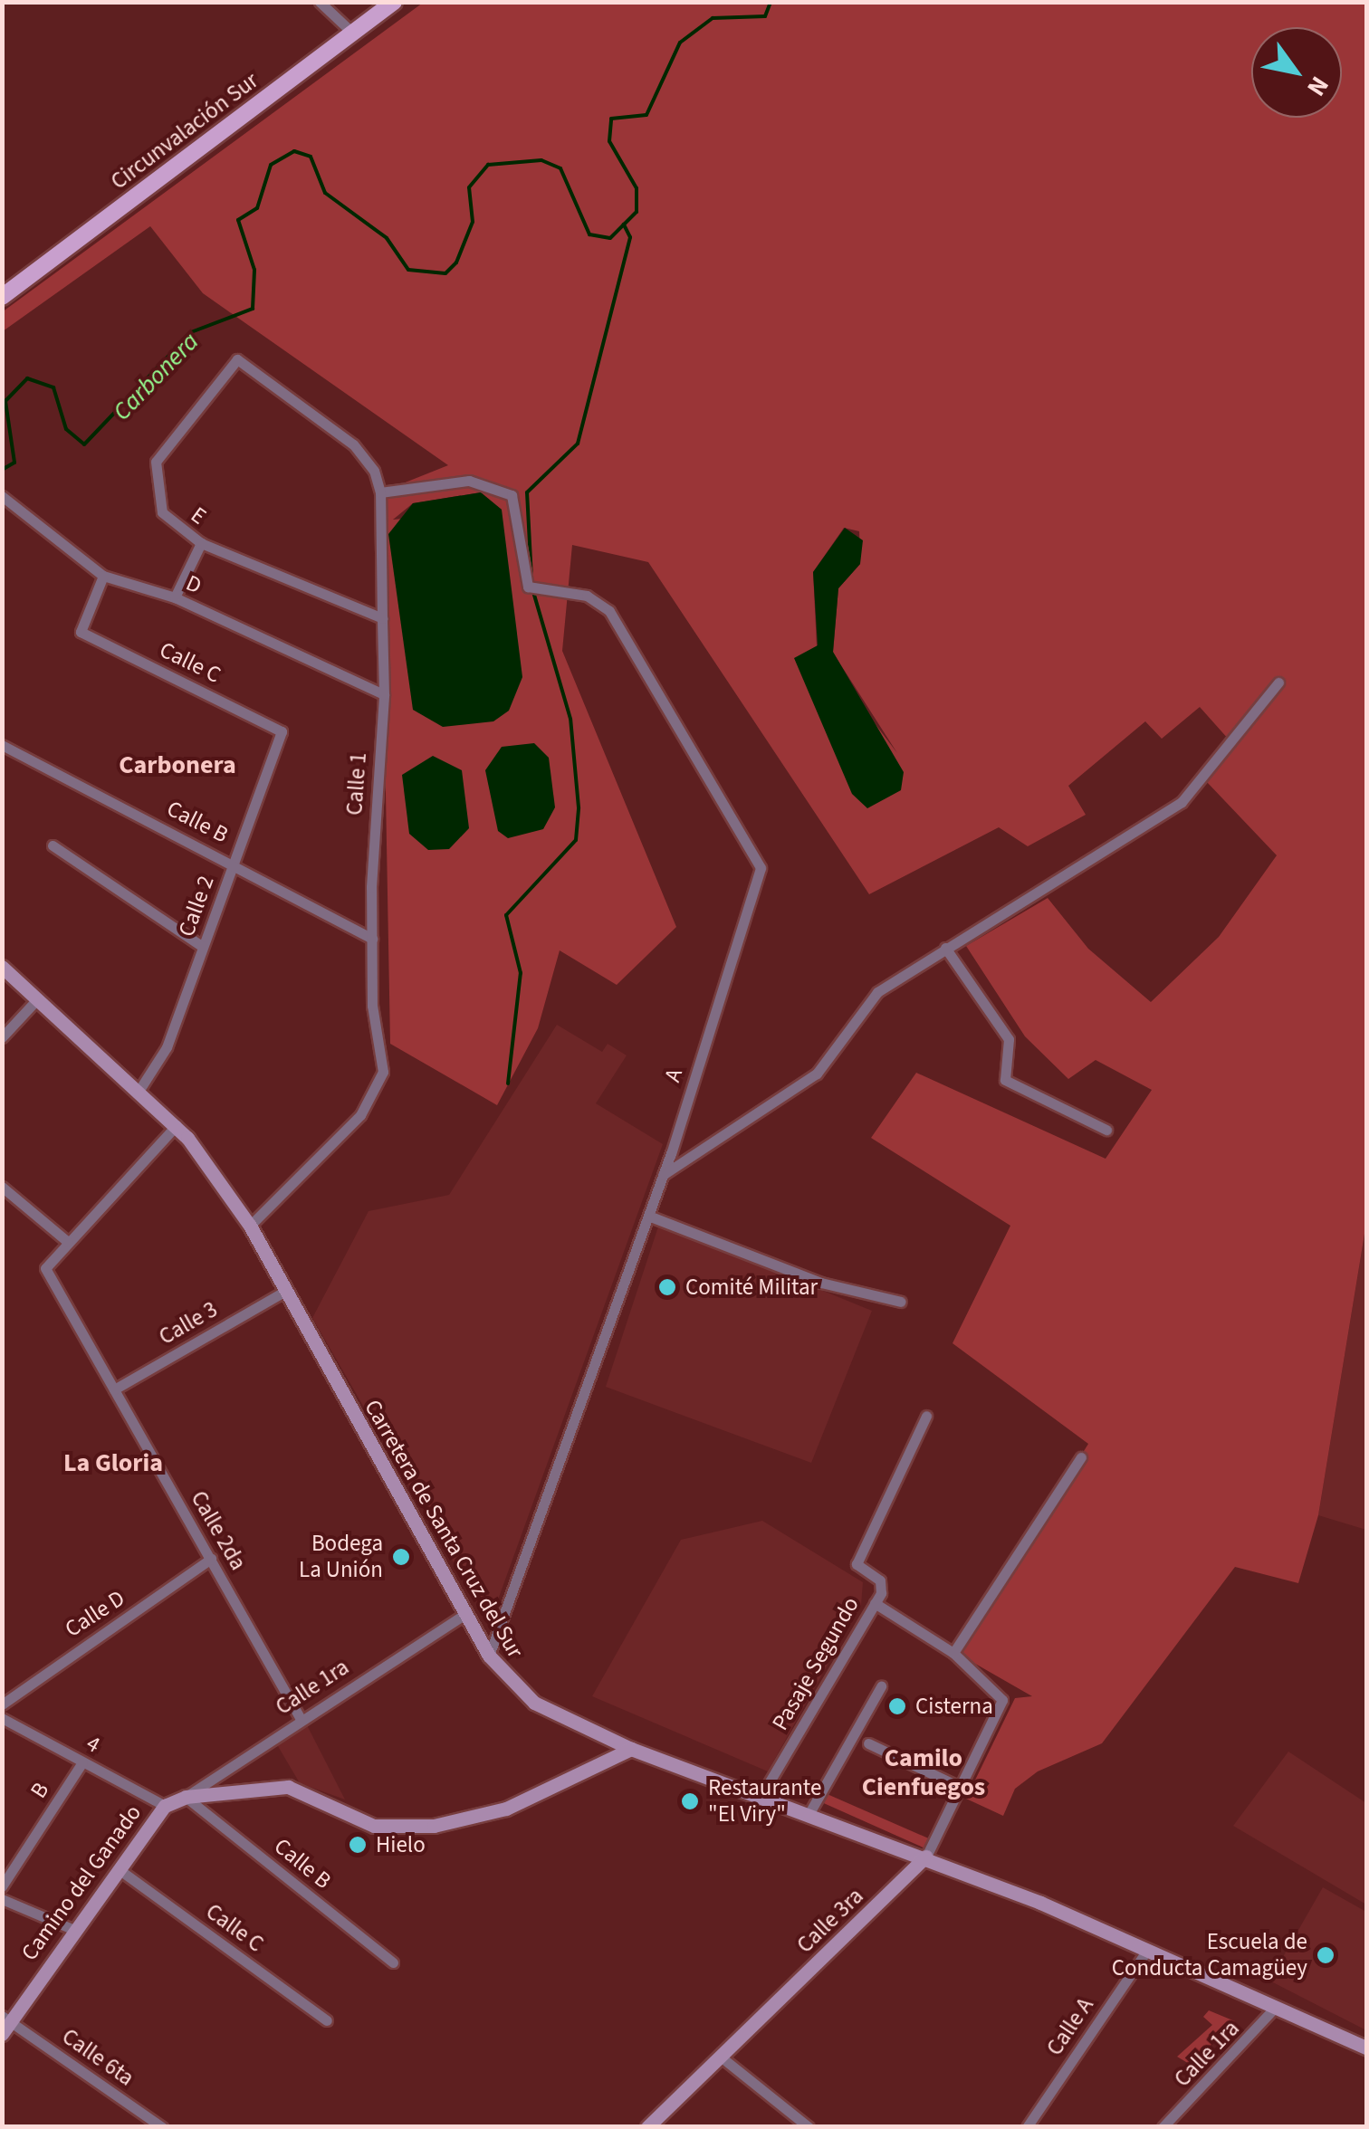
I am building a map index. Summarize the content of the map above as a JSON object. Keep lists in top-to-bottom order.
{
  "streets": {
    "main road": [
      "Circunvalación Sur",
      "Carretera de Santa Cruz del Sur",
      "Camino del Ganado",
      "Calle 3ra"
    ],
    "street": [
      "E",
      "D",
      "Calle C",
      "Calle 1",
      "Calle B",
      "Calle 2",
      "A",
      "Calle 3",
      "Calle 2da",
      "Calle D",
      "Pasaje Segundo",
      "Calle 1ra",
      "4",
      "B",
      "Calle A",
      "Calle 6ta"
    ]
  },
  "crossings": [
    ["E", "Calle 1"],
    ["D", "Calle C"],
    ["D", "Calle 1"],
    ["Calle C", "Calle 2"],
    ["Calle C", "Camino del Ganado"],
    ["Calle 1", "Calle B"],
    ["Calle 1", "A"],
    ["Calle 1", "Carretera de Santa Cruz del Sur"],
    ["Calle B", "Calle 2"],
    ["Calle B", "Calle 1ra"],
    ["Calle B", "Camino del Ganado"],
    ["Calle 2", "Carretera de Santa Cruz del Sur"],
    ["A", "Carretera de Santa Cruz del Sur"],
    ["Calle 3", "Carretera de Santa Cruz del Sur"],
    ["Calle 3", "Calle 2da"],
    ["Carretera de Santa Cruz del Sur", "Pasaje Segundo"],
    ["Carretera de Santa Cruz del Sur", "Calle 1ra"],
    ["Carretera de Santa Cruz del Sur", "Camino del Ganado"],
    ["Carretera de Santa Cruz del Sur", "Calle 3ra"],
    ["Carretera de Santa Cruz del Sur", "Calle A"],
    ["Calle 2da", "Calle D"],
    ["Calle 2da", "Calle 1ra"],
    ["Calle 1ra", "Camino del Ganado"],
    ["4", "B"],
    ["4", "Camino del Ganado"],
    ["Camino del Ganado", "Calle 6ta"]
  ],
  "districts": ["Carbonera", "La Gloria", "Camilo Cienfuegos"],
  "water": ["Carbonera"],
  "places": [
    "Comité Militar",
    "Bodega La Unión",
    "Cisterna",
    "Restaurante \"El Viry\"",
    "Hielo",
    "Escuela de Conducta Camagüey"
  ],
  "north": "bottom right"
}
